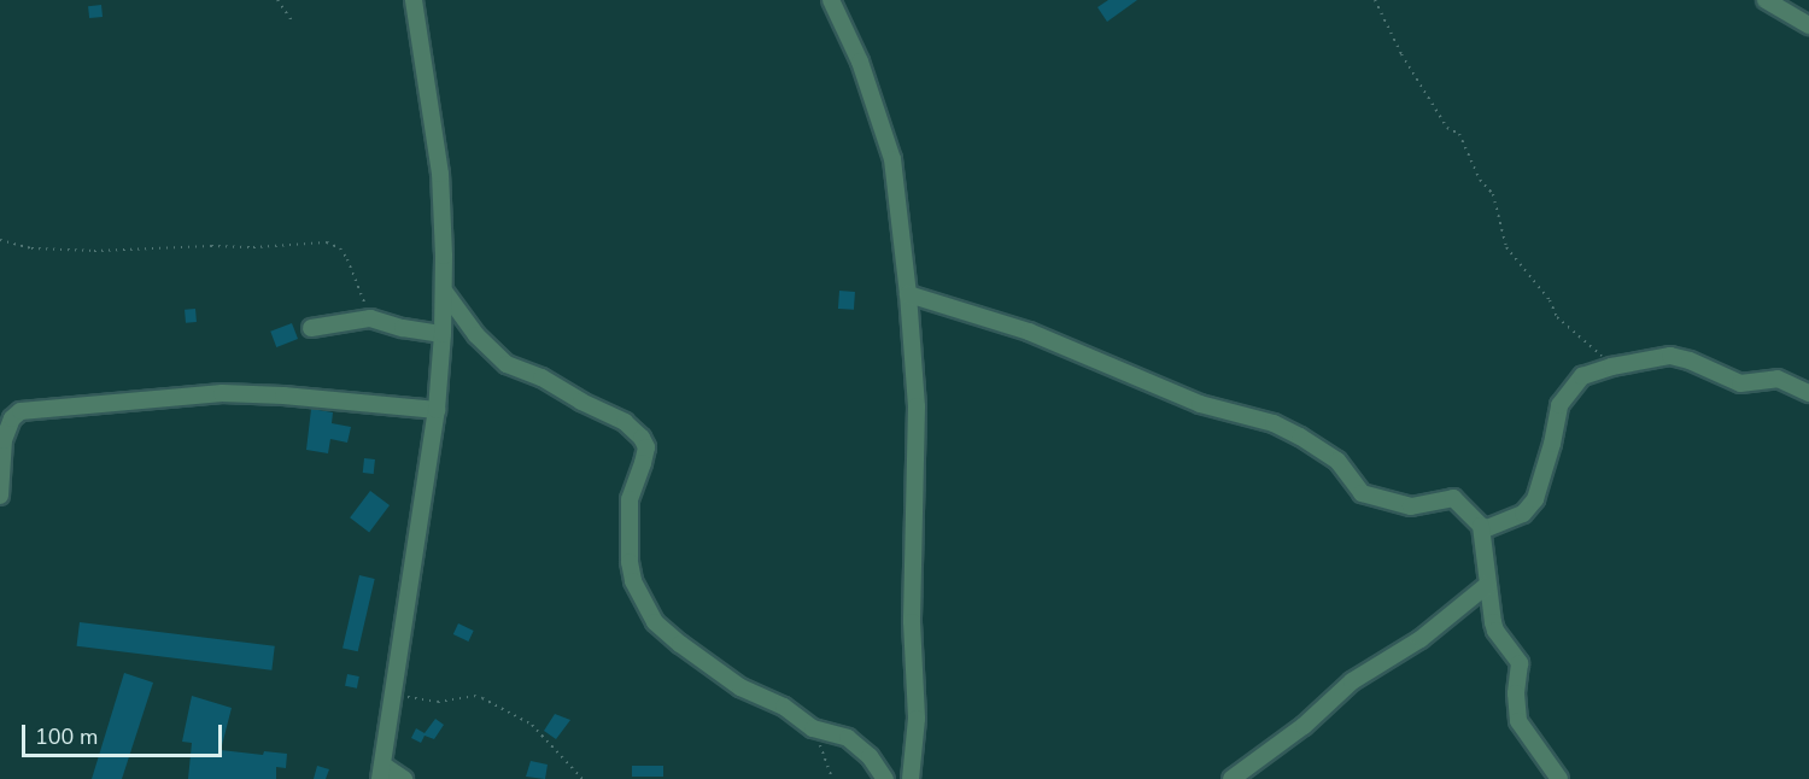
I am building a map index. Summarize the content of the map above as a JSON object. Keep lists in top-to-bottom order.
{
  "scale_bar": "100 m"
}
